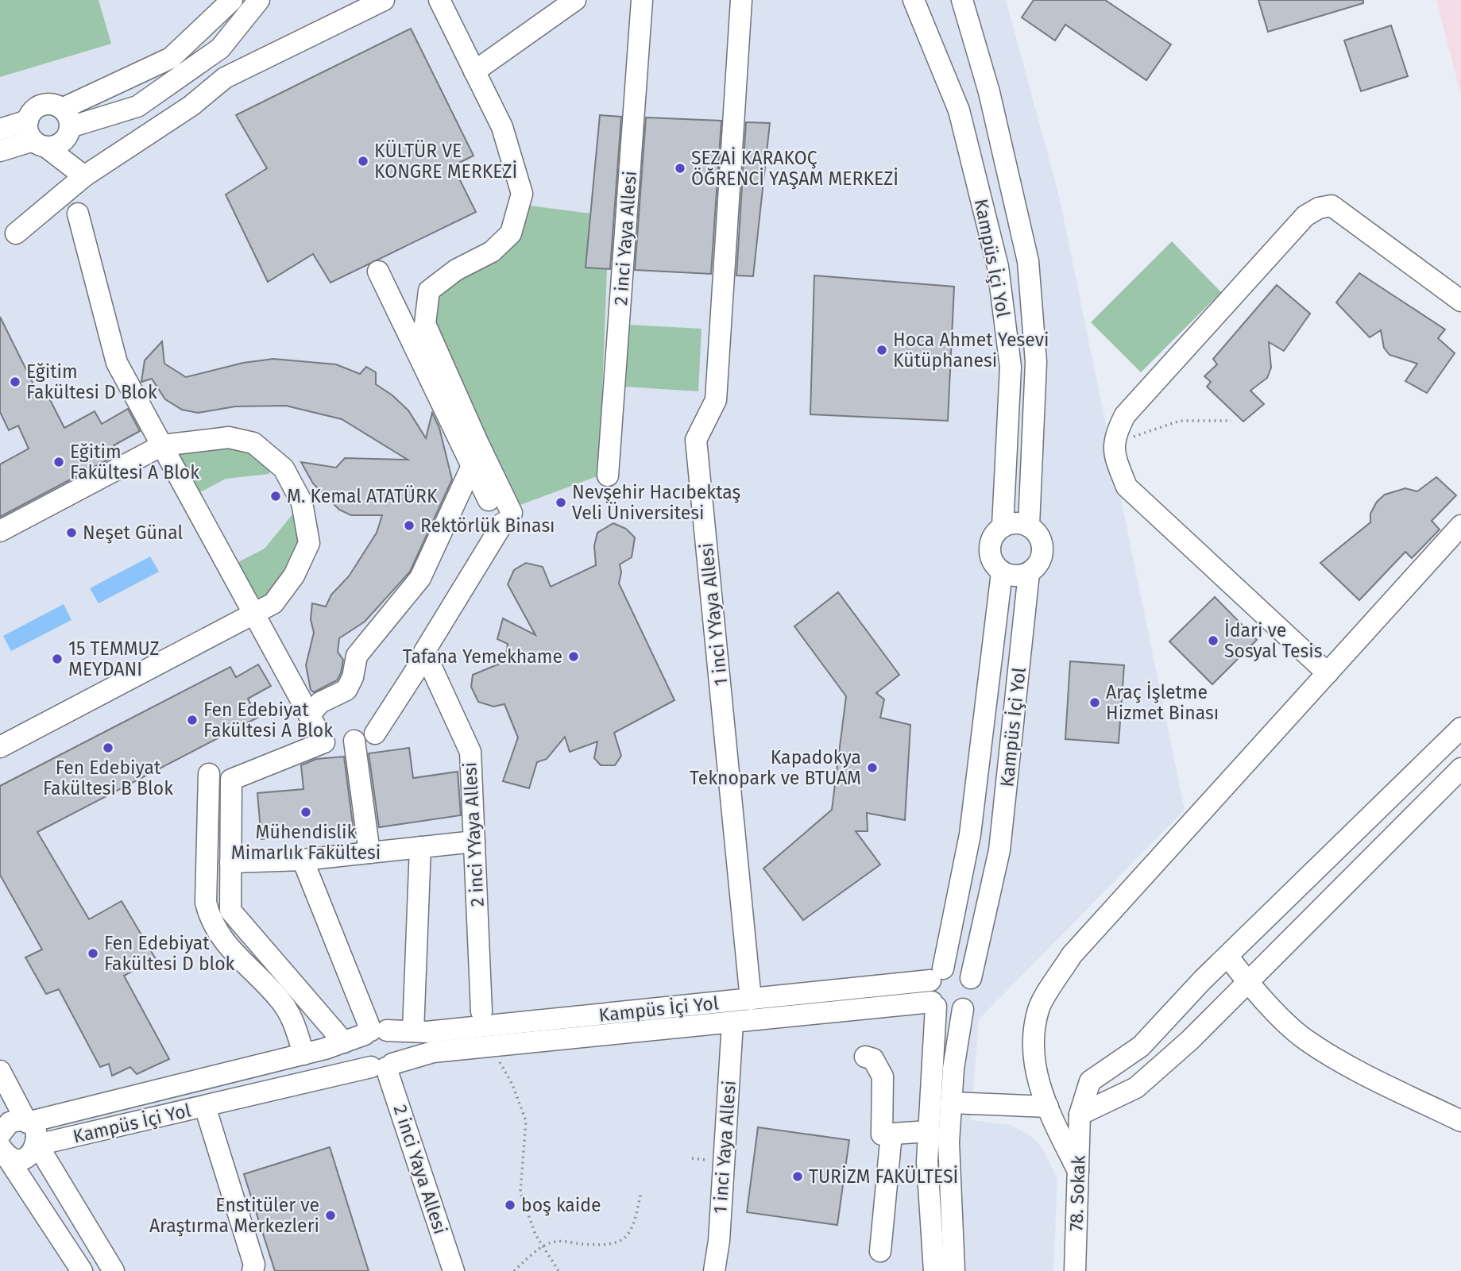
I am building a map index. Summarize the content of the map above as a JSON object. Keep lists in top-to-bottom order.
{
  "streets": {
    "street": [
      "2 inci Yaya Allesi",
      "Kampüs İçi Yol",
      "1 inci YYaya Allesi",
      "2 inci YYaya Allesi",
      "1 inci Yaya Allesi",
      "78. Sokak"
    ]
  },
  "crossings": [
    ["2 inci Yaya Allesi", "Kampüs İçi Yol"],
    ["Kampüs İçi Yol", "1 inci YYaya Allesi"],
    ["Kampüs İçi Yol", "1 inci Yaya Allesi"]
  ],
  "places": [
    "KÜLTÜR VE KONGRE MERKEZİ",
    "SEZAİ KARAKOÇ ÖĞRENCİ YAŞAM MERKEZİ",
    "Hoca Ahmet Yesevi Kütüphanesi",
    "Eğitim Fakültesi D Blok",
    "Eğitim Fakültesi A Blok",
    "M. Kemal ATATÜRK",
    "Nevşehir Hacıbektaş Veli Üniversitesi",
    "Rektörlük Binası",
    "Neşet Günal",
    "İdari ve Sosyal Tesis",
    "Tafana Yemekhame",
    "15 TEMMUZ MEYDANI",
    "Araç İşletme Hizmet Binası",
    "Fen Edebiyat Fakültesi A Blok",
    "Fen Edebiyat Fakültesi B Blok",
    "Kapadokya Teknopark ve BTUAM",
    "Mühendislik Mimarlık Fakültesi",
    "Fen Edebiyat Fakültesi D blok",
    "TURİZM FAKÜLTESİ",
    "boş kaide",
    "Enstitüler ve Araştırma Merkezleri"
  ]
}
